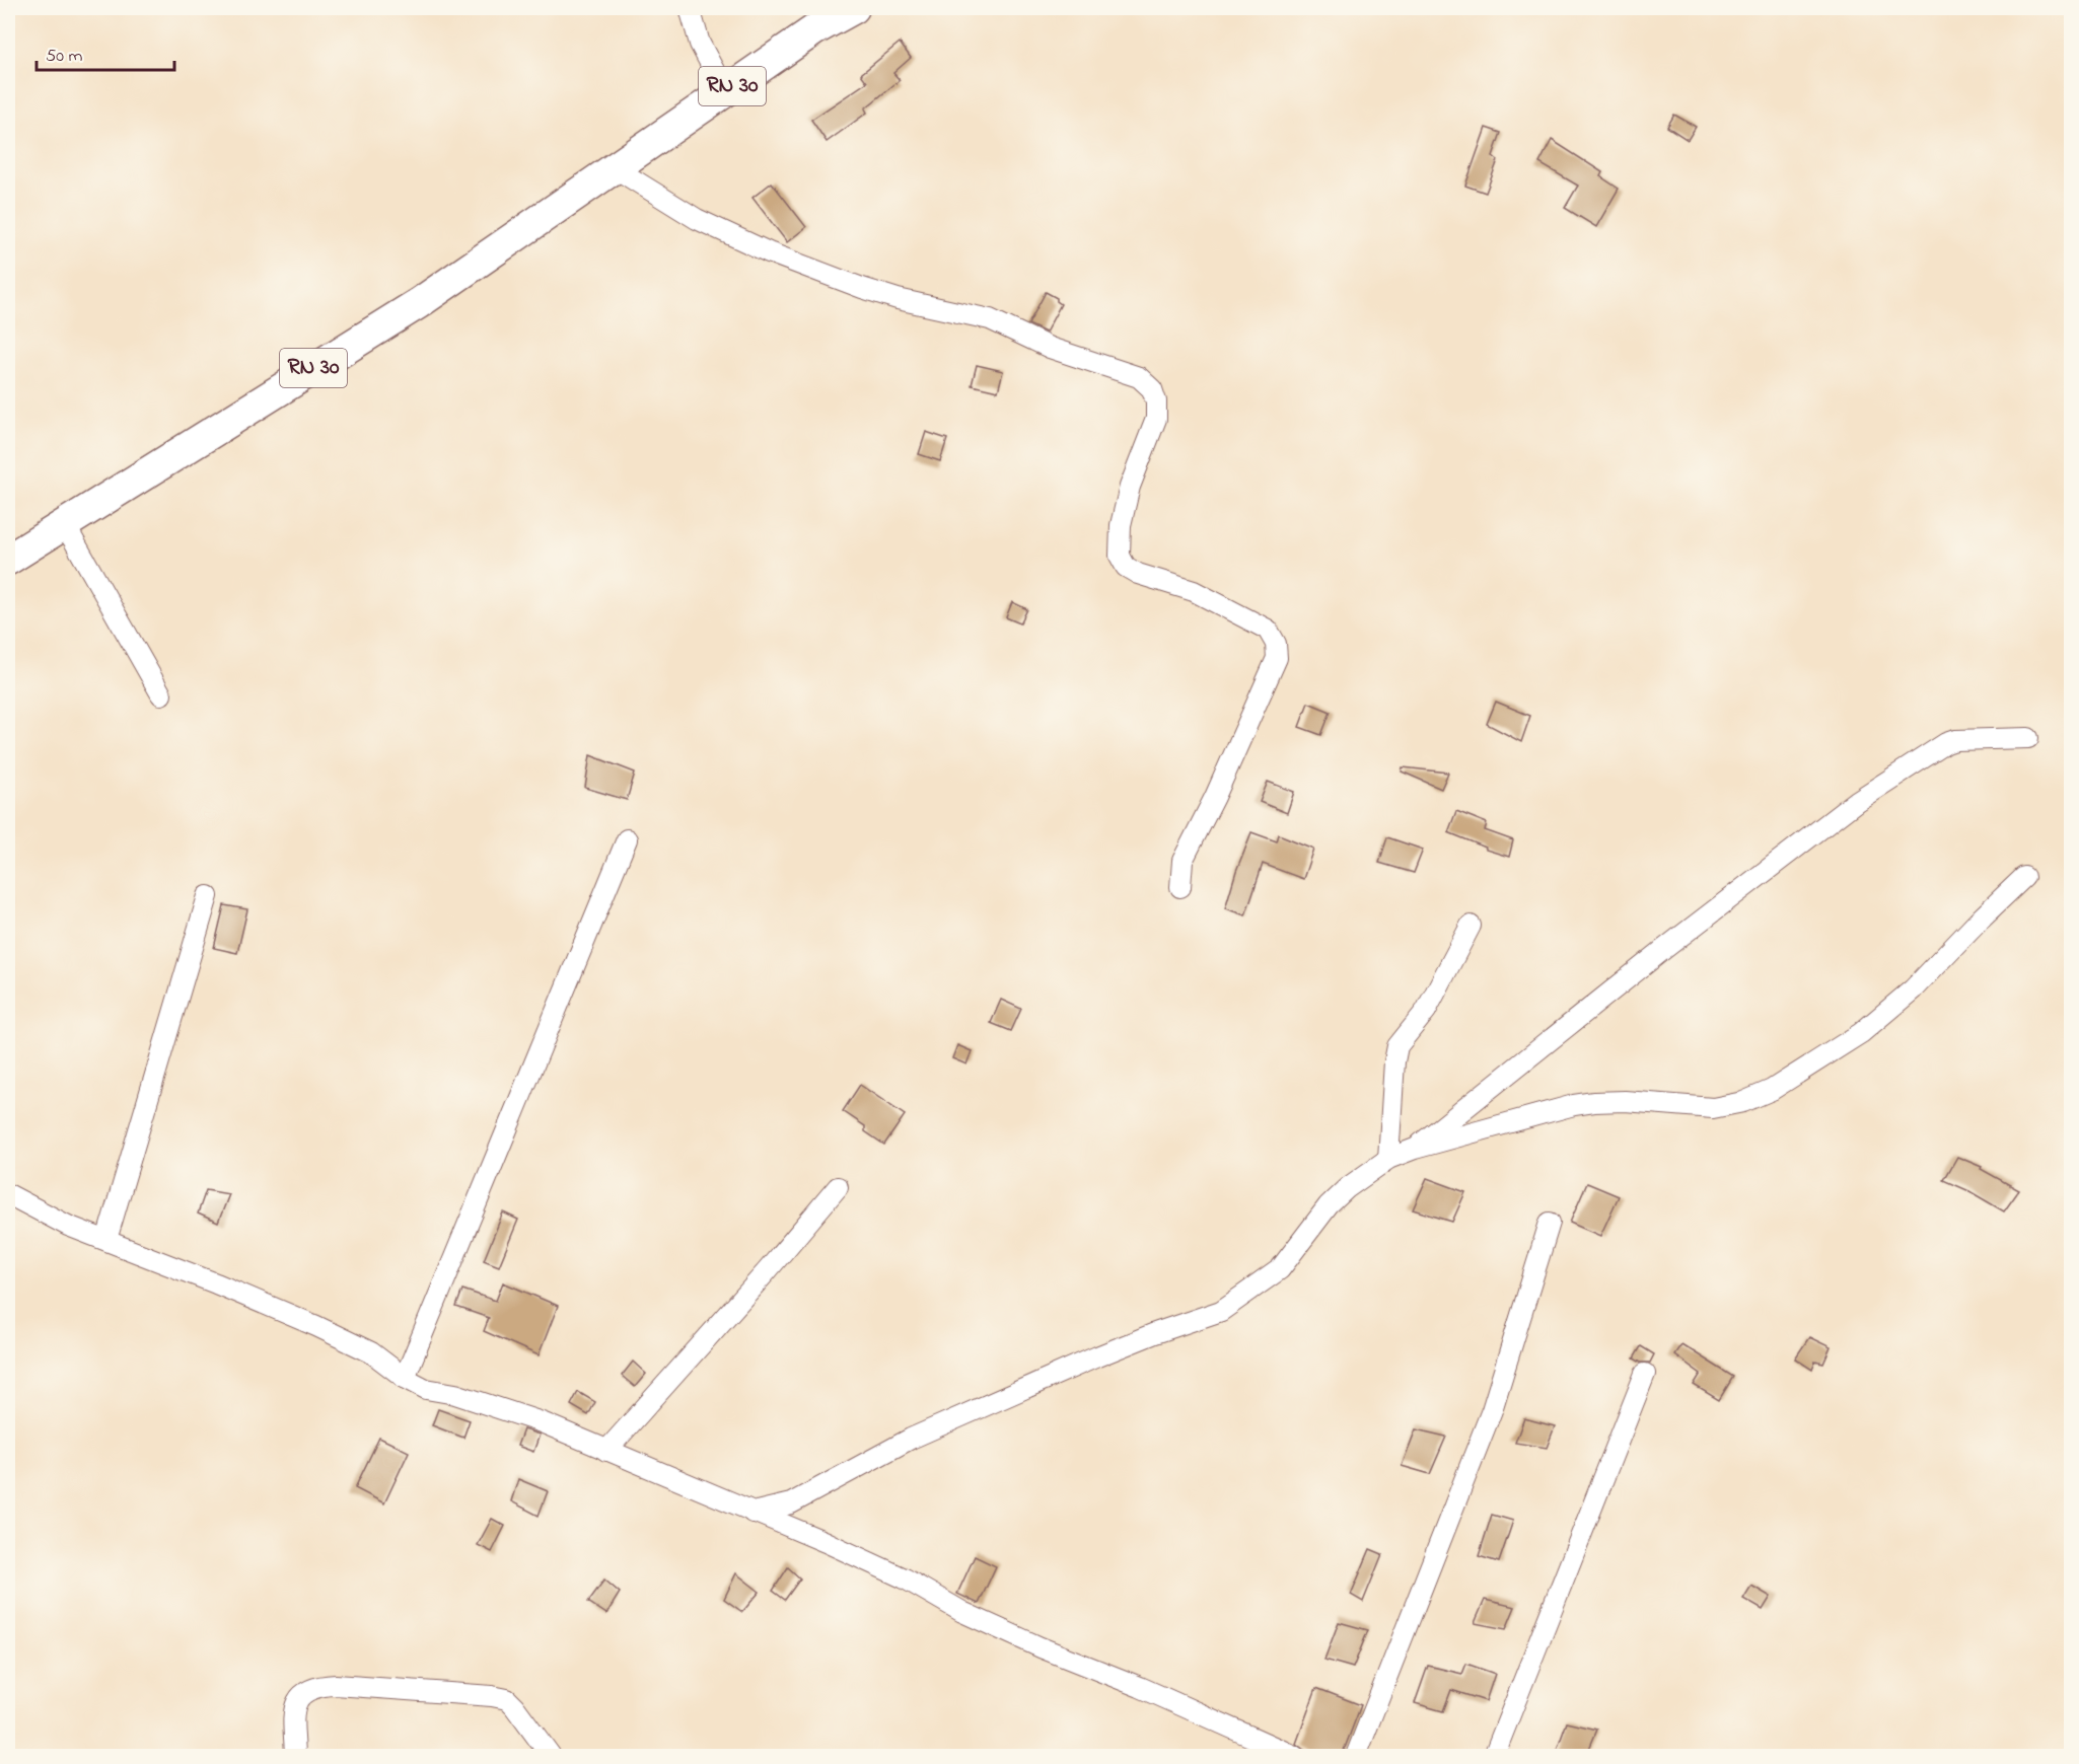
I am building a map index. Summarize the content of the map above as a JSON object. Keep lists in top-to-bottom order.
{
  "streets": {
    "main road": ["RN 30"]
  },
  "scale_bar": "50 m"
}
